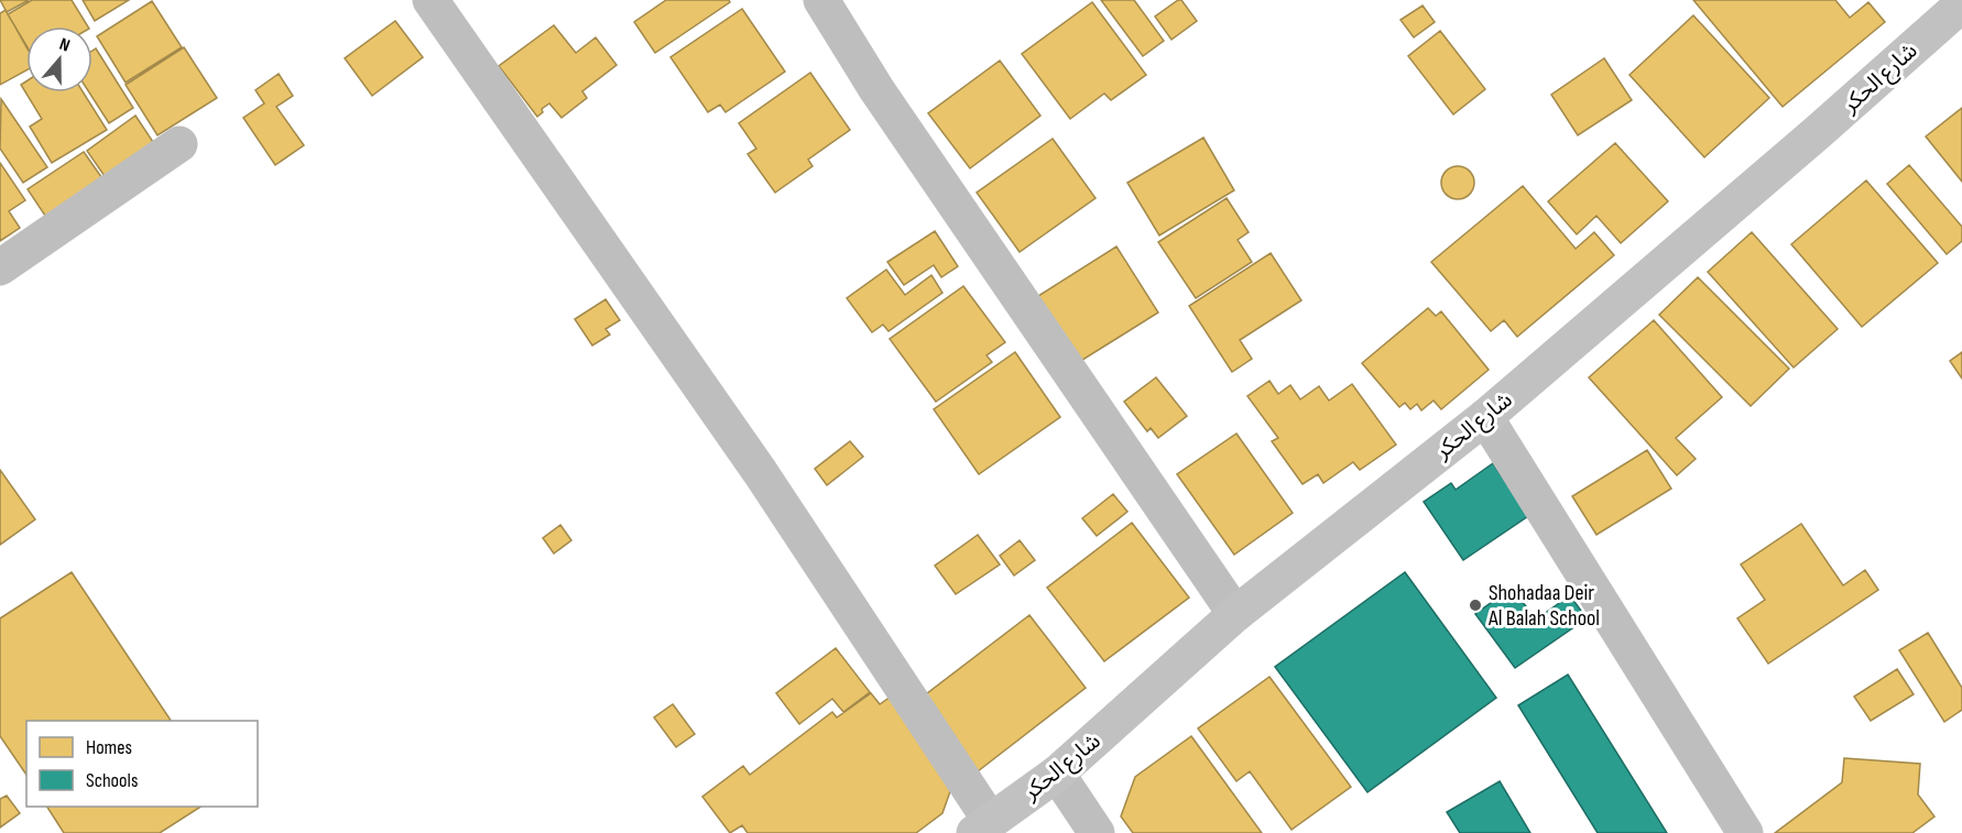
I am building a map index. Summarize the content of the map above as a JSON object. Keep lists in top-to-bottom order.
{
  "streets": {
    "street": ["شارع الحكر"]
  },
  "places": ["Shohadaa Deir Al Balah School"],
  "legend": ["Homes", "Schools"],
  "north": "top"
}
